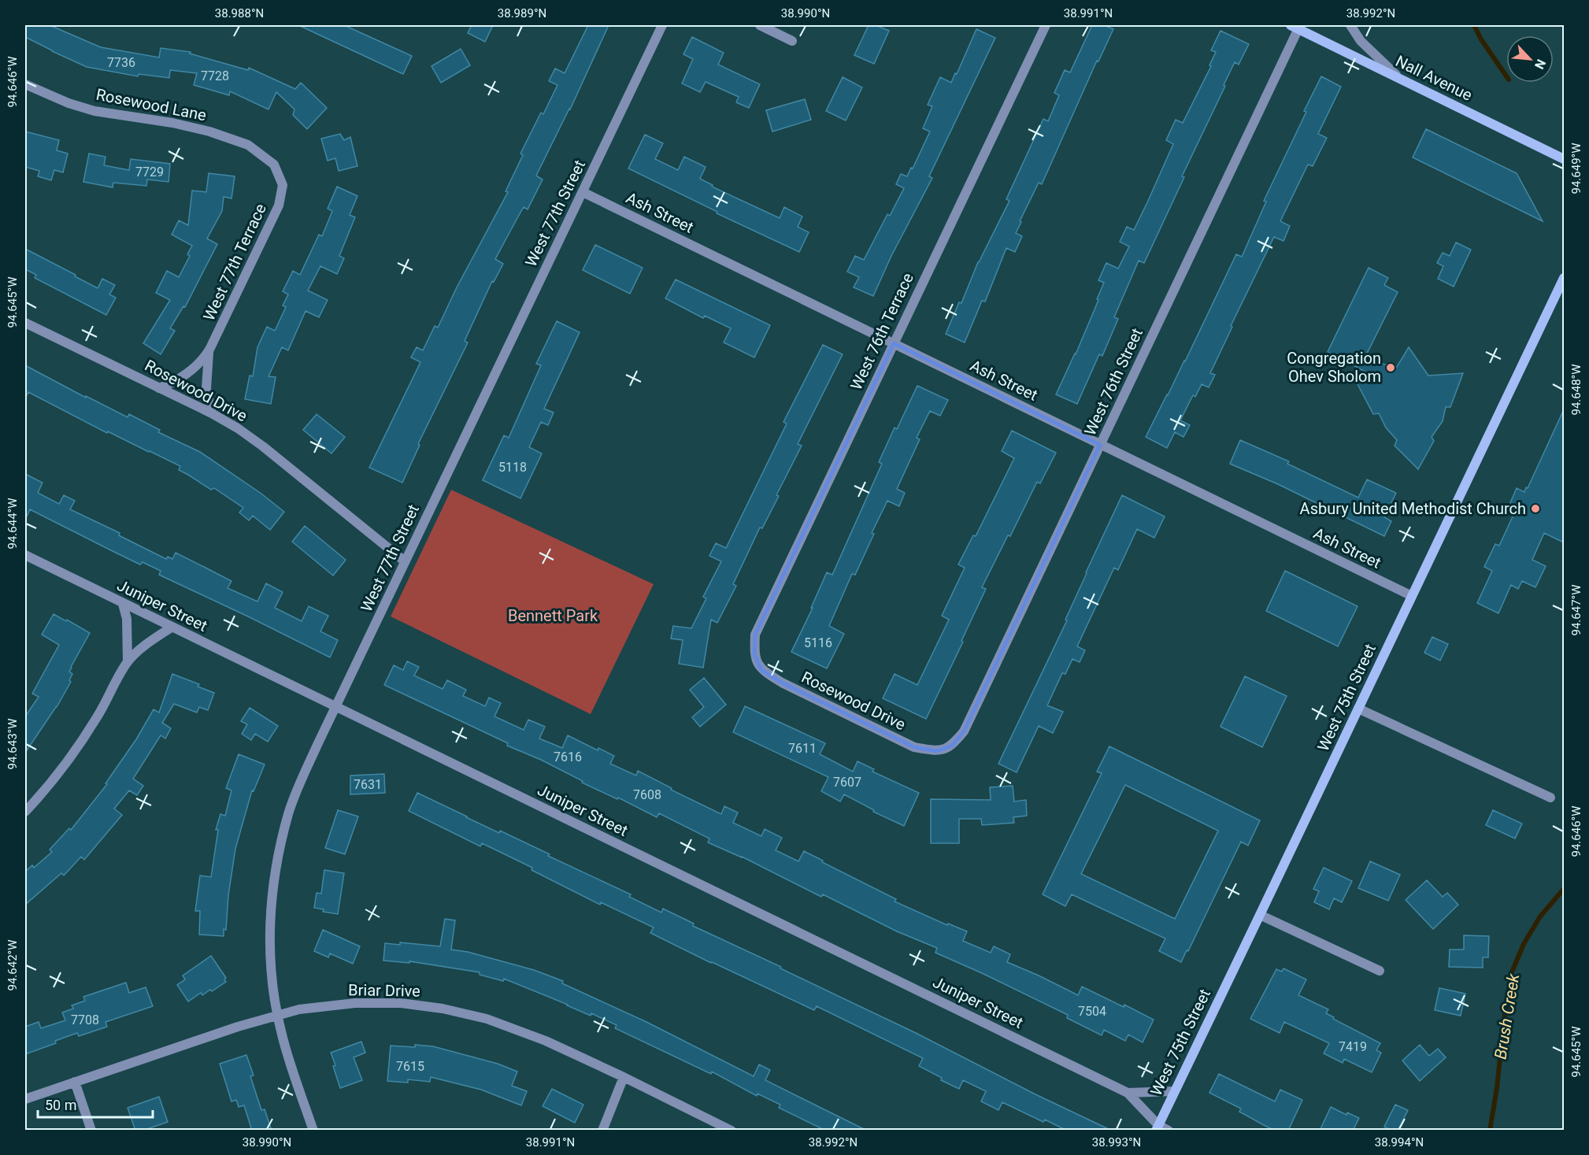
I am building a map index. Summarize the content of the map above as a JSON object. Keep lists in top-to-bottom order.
{
  "streets": {
    "main road": ["Nall Avenue", "West 75th Street"],
    "street": [
      "Rosewood Lane",
      "Ash Street",
      "West 77th Street",
      "West 77th Terrace",
      "West 76th Terrace",
      "West 76th Street",
      "Rosewood Drive",
      "Juniper Street",
      "Briar Drive"
    ]
  },
  "crossings": [
    ["Nall Avenue", "West 76th Street"],
    ["Rosewood Lane", "West 77th Terrace"],
    ["Ash Street", "West 77th Street"],
    ["Ash Street", "West 76th Terrace"],
    ["Ash Street", "West 76th Street"],
    ["Ash Street", "West 75th Street"],
    ["West 77th Street", "Rosewood Drive"],
    ["West 77th Street", "Juniper Street"],
    ["West 77th Street", "Briar Drive"],
    ["West 77th Terrace", "Rosewood Drive"],
    ["West 76th Terrace", "Rosewood Drive"],
    ["West 76th Street", "Rosewood Drive"],
    ["Juniper Street", "West 75th Street"]
  ],
  "water": ["Brush Creek"],
  "parks": ["Bennett Park"],
  "places": ["Congregation Ohev Sholom", "Asbury United Methodist Church"],
  "house_numbers": [
    "7736",
    "7728",
    "7729",
    "5118",
    "5116",
    "7611",
    "7616",
    "7607",
    "7631",
    "7608",
    "7504",
    "7708",
    "7419",
    "7615"
  ],
  "scale_bar": "50 m",
  "north": "bottom right",
  "coordinates": [
    "38.988°N",
    "38.989°N",
    "38.990°N",
    "38.991°N",
    "38.992°N",
    "94.646°W",
    "94.649°W",
    "94.645°W",
    "94.648°W",
    "94.644°W",
    "94.647°W",
    "94.643°W",
    "94.642°W",
    "38.993°N",
    "38.994°N"
  ]
}
